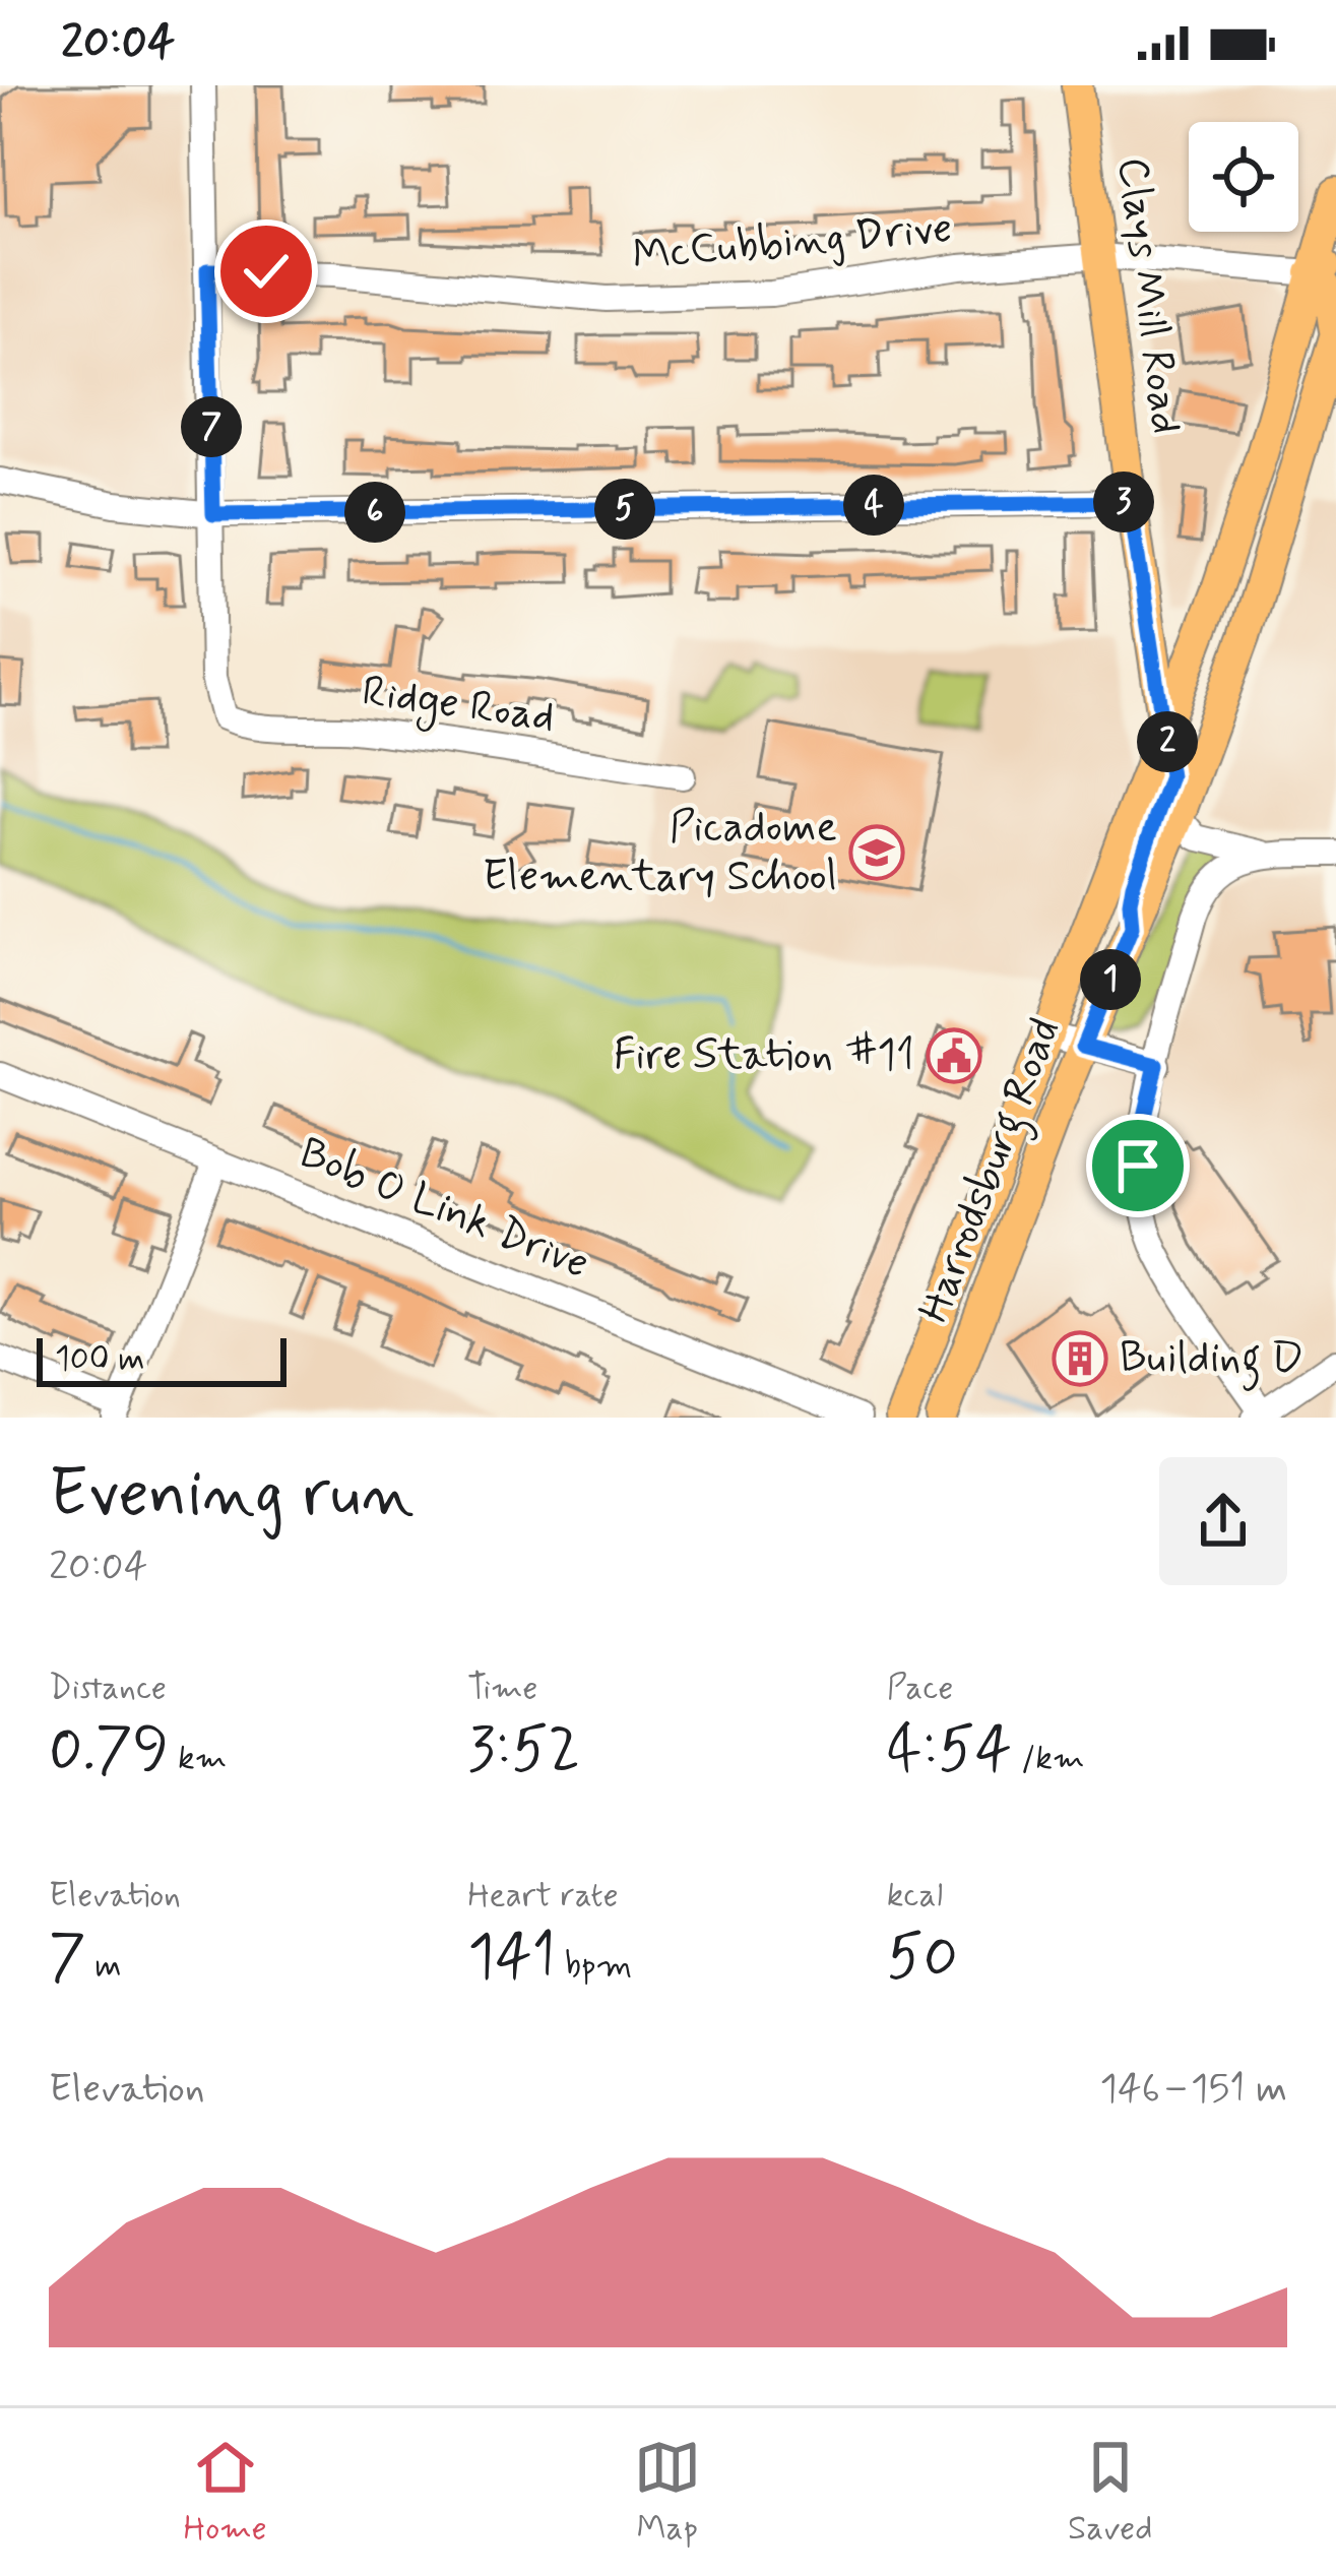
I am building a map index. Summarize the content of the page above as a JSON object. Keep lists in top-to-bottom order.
{
  "streets": {
    "main road": ["Clays Mill Road", "Harrodsburg Road"],
    "street": ["McCubbing Drive", "Ridge Road", "Bob O Link Drive"]
  },
  "crossings": [
    ["McCubbing Drive", "Clays Mill Road"],
    ["McCubbing Drive", "Harrodsburg Road"],
    ["Clays Mill Road", "Harrodsburg Road"]
  ],
  "places": {
    "school or university": ["Picadome Elementary School"],
    "public building": ["Fire Station #11"],
    "building": ["Building D"]
  },
  "scale_bar": "100 m",
  "page": {
    "status": "20:04",
    "pins": [
      "7",
      "3",
      "4",
      "5",
      "6",
      "2",
      "1"
    ],
    "scale": "100 m",
    "heading": ["Evening run", "20:04"],
    "stats": [
      ["Distance", "0.79 km"],
      ["Time", "3:52"],
      ["Pace", "4:54 /km"],
      ["Elevation", "7 m"],
      ["Heart rate", "141 bpm"],
      ["kcal", "50"]
    ],
    "chart": ["Elevation", "146–151 m"],
    "tabs": ["Home", "Map", "Saved"]
  }
}
